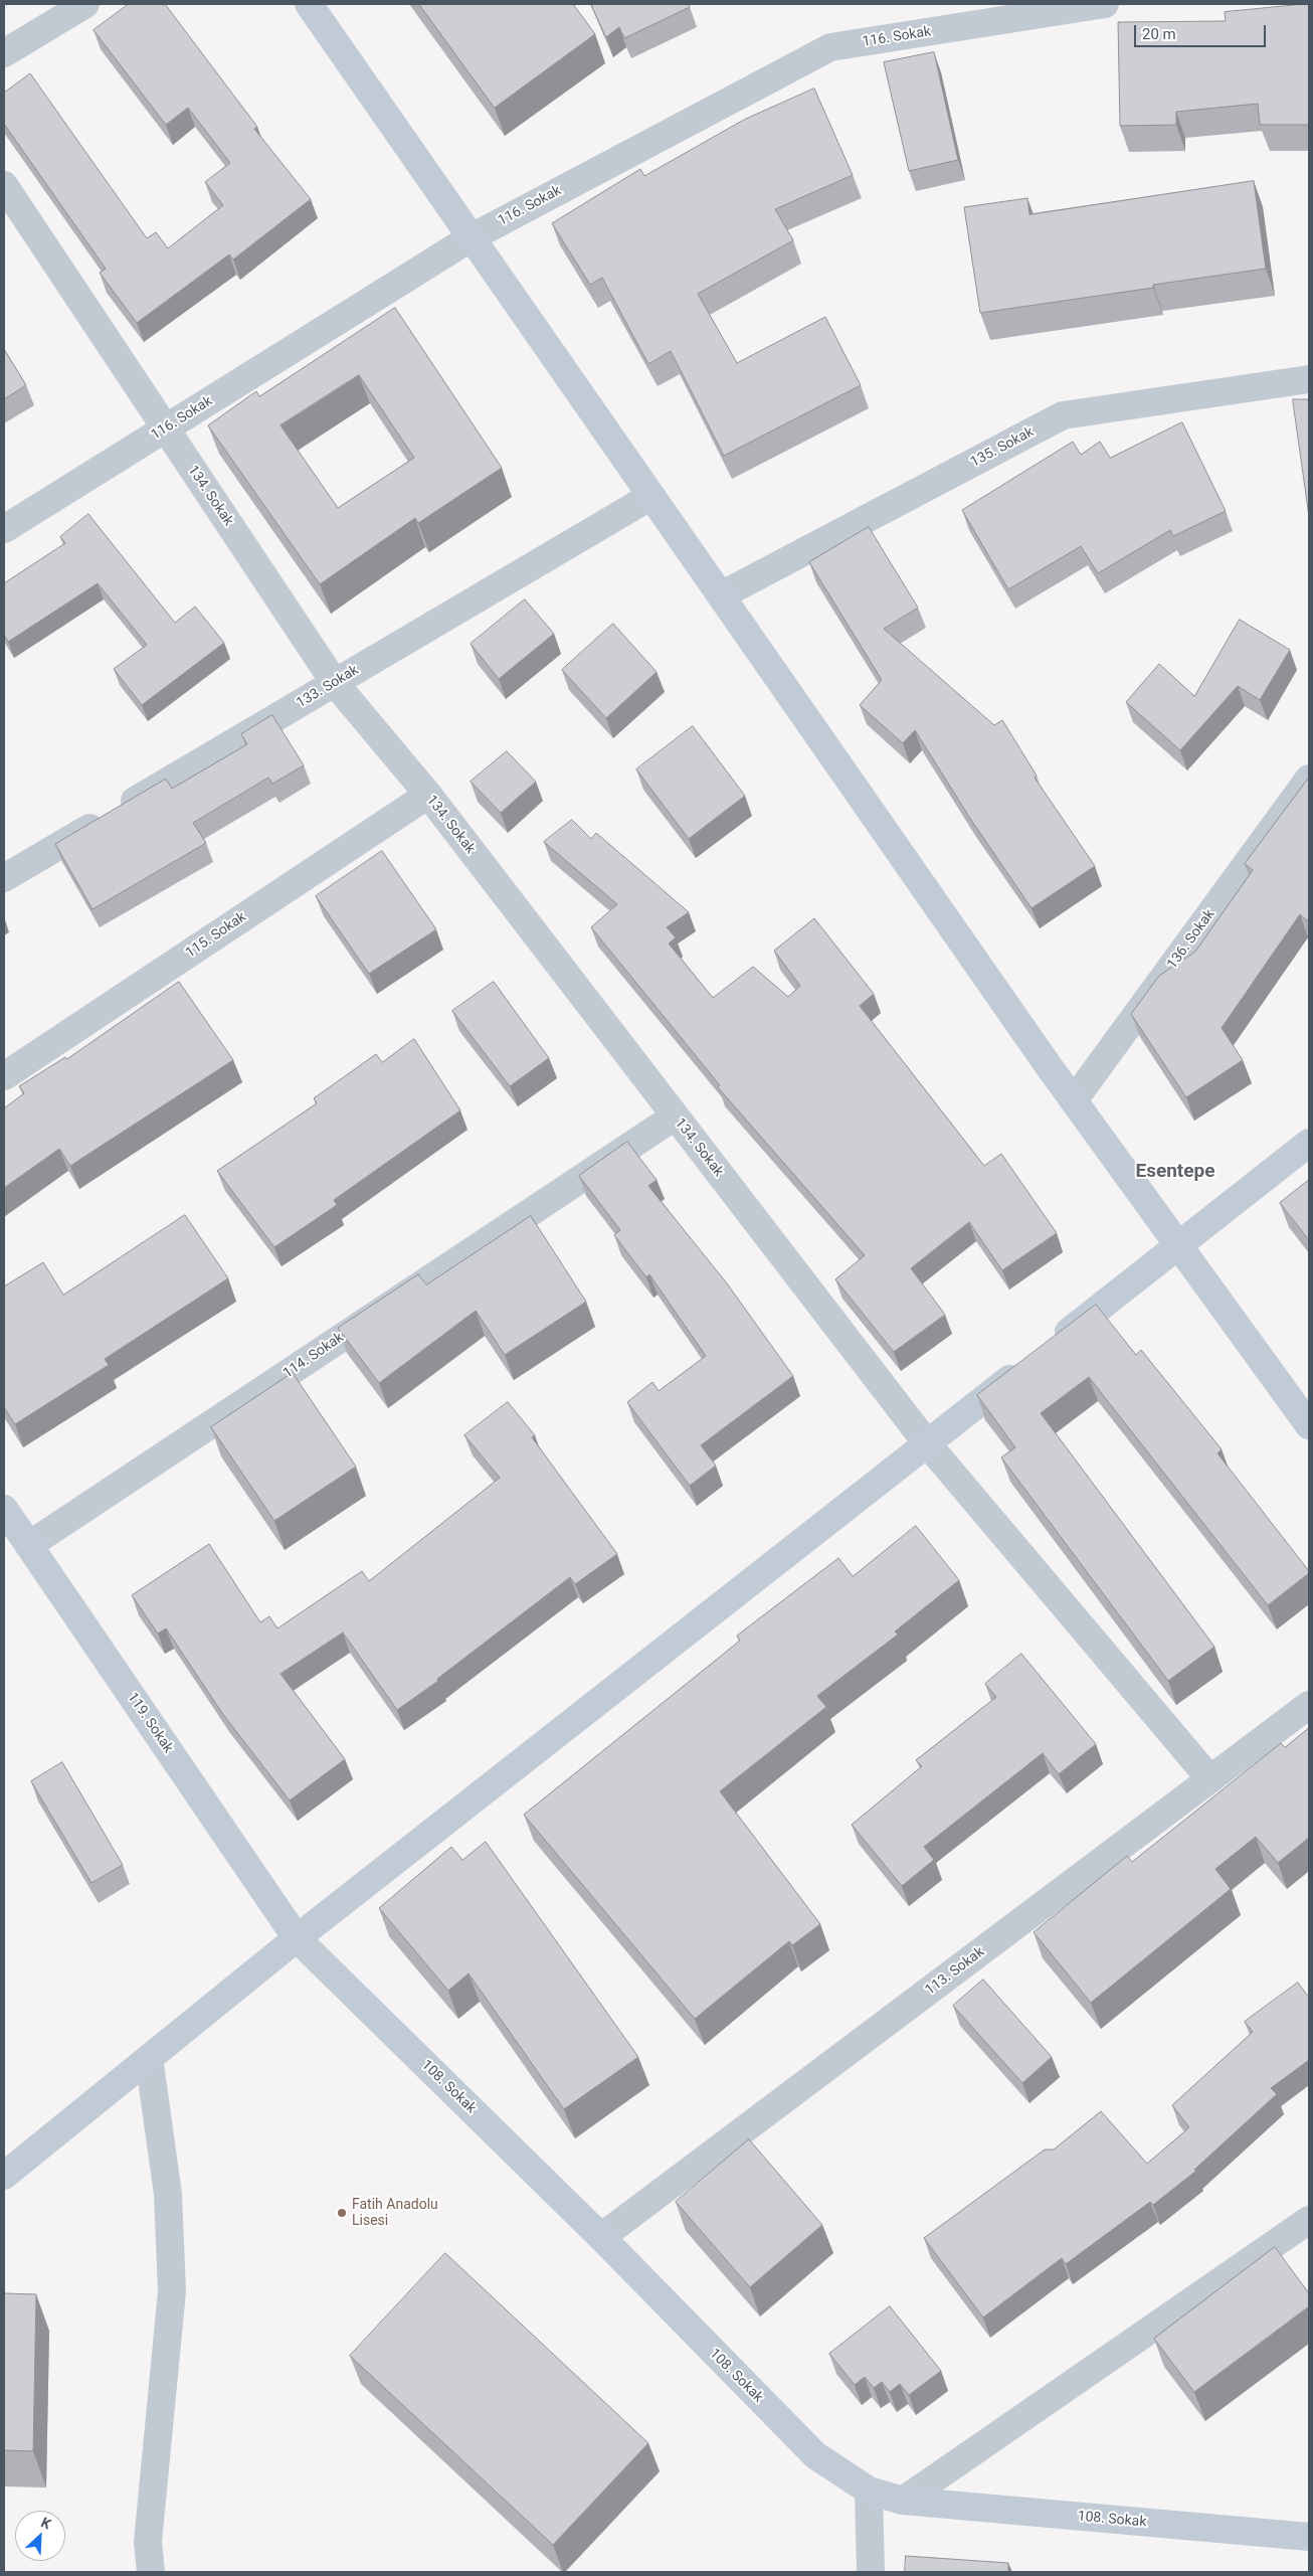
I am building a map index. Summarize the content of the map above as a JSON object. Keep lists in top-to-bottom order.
{
  "streets": {
    "street": [
      "116. Sokak",
      "135. Sokak",
      "134. Sokak",
      "133. Sokak",
      "115. Sokak",
      "136. Sokak",
      "114. Sokak",
      "119. Sokak",
      "113. Sokak",
      "108. Sokak"
    ]
  },
  "crossings": [
    ["116. Sokak", "134. Sokak"],
    ["134. Sokak", "133. Sokak"],
    ["134. Sokak", "115. Sokak"],
    ["134. Sokak", "114. Sokak"],
    ["134. Sokak", "113. Sokak"],
    ["114. Sokak", "119. Sokak"],
    ["119. Sokak", "108. Sokak"],
    ["113. Sokak", "108. Sokak"]
  ],
  "districts": ["Esentepe"],
  "places": ["Fatih Anadolu Lisesi"],
  "scale_bar": "20 m",
  "north": "top right"
}
